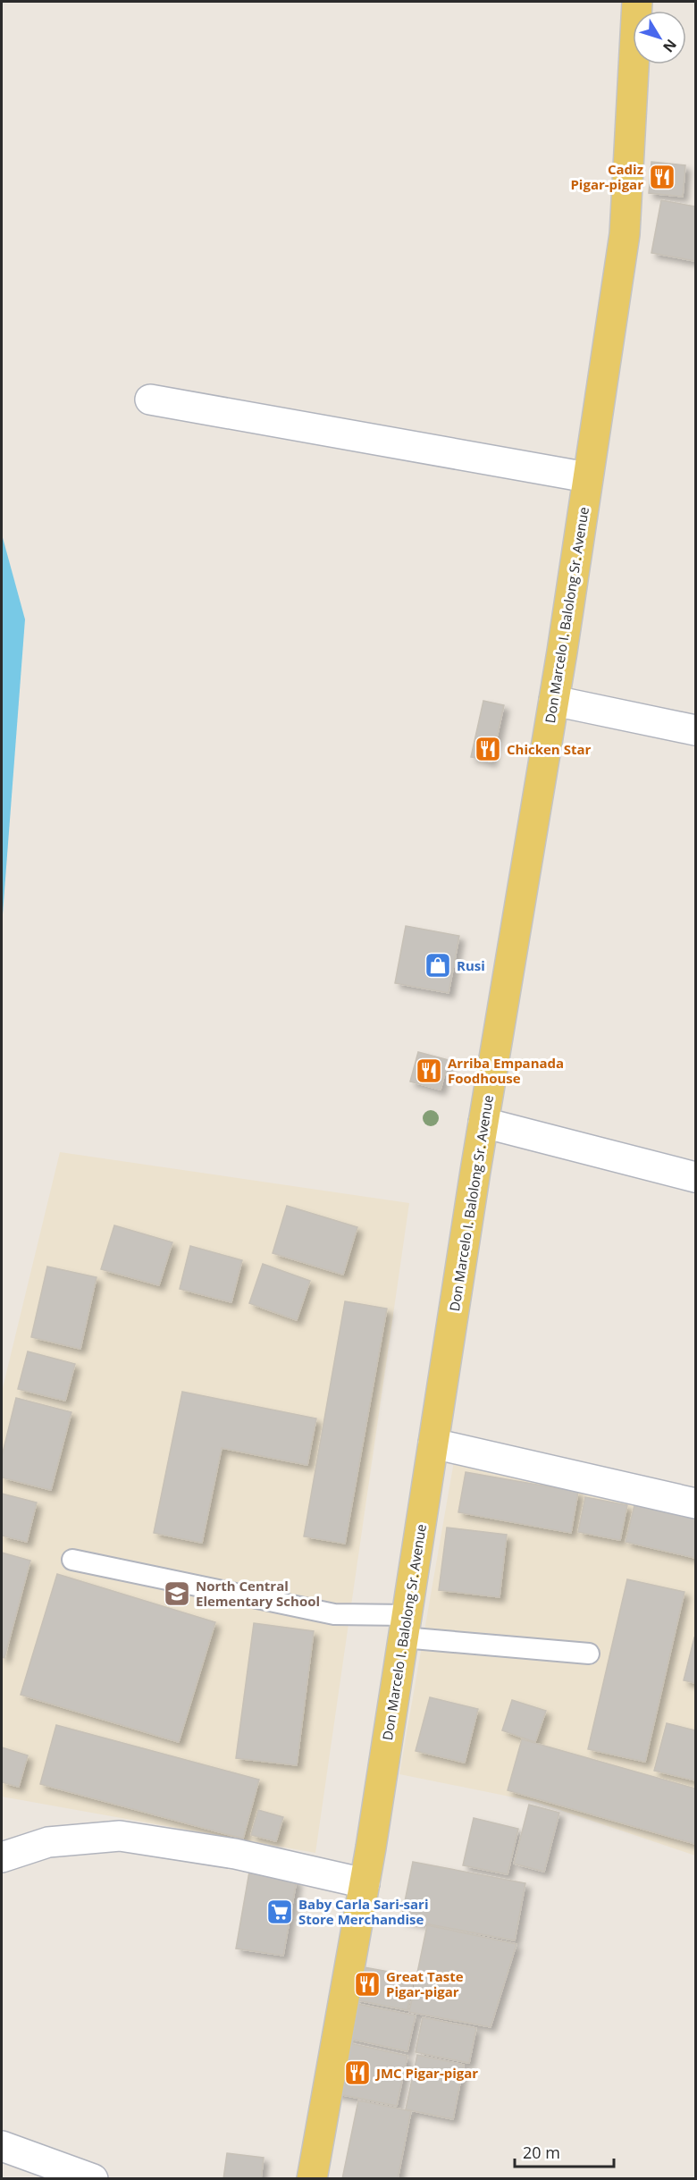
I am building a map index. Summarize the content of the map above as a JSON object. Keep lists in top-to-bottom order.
{
  "streets": {
    "main road": ["Don Marcelo I. Balolong Sr. Avenue"]
  },
  "places": {
    "restaurant": [
      "Cadiz Pigar-pigar",
      "Chicken Star",
      "Arriba Empanada Foodhouse",
      "Great Taste Pigar-pigar",
      "JMC Pigar-pigar"
    ],
    "shop": ["Rusi"],
    "school or university": ["North Central Elementary School"],
    "supermarket": ["Baby Carla Sari-sari Store Merchandise"]
  },
  "scale_bar": "20 m",
  "north": "bottom right"
}
